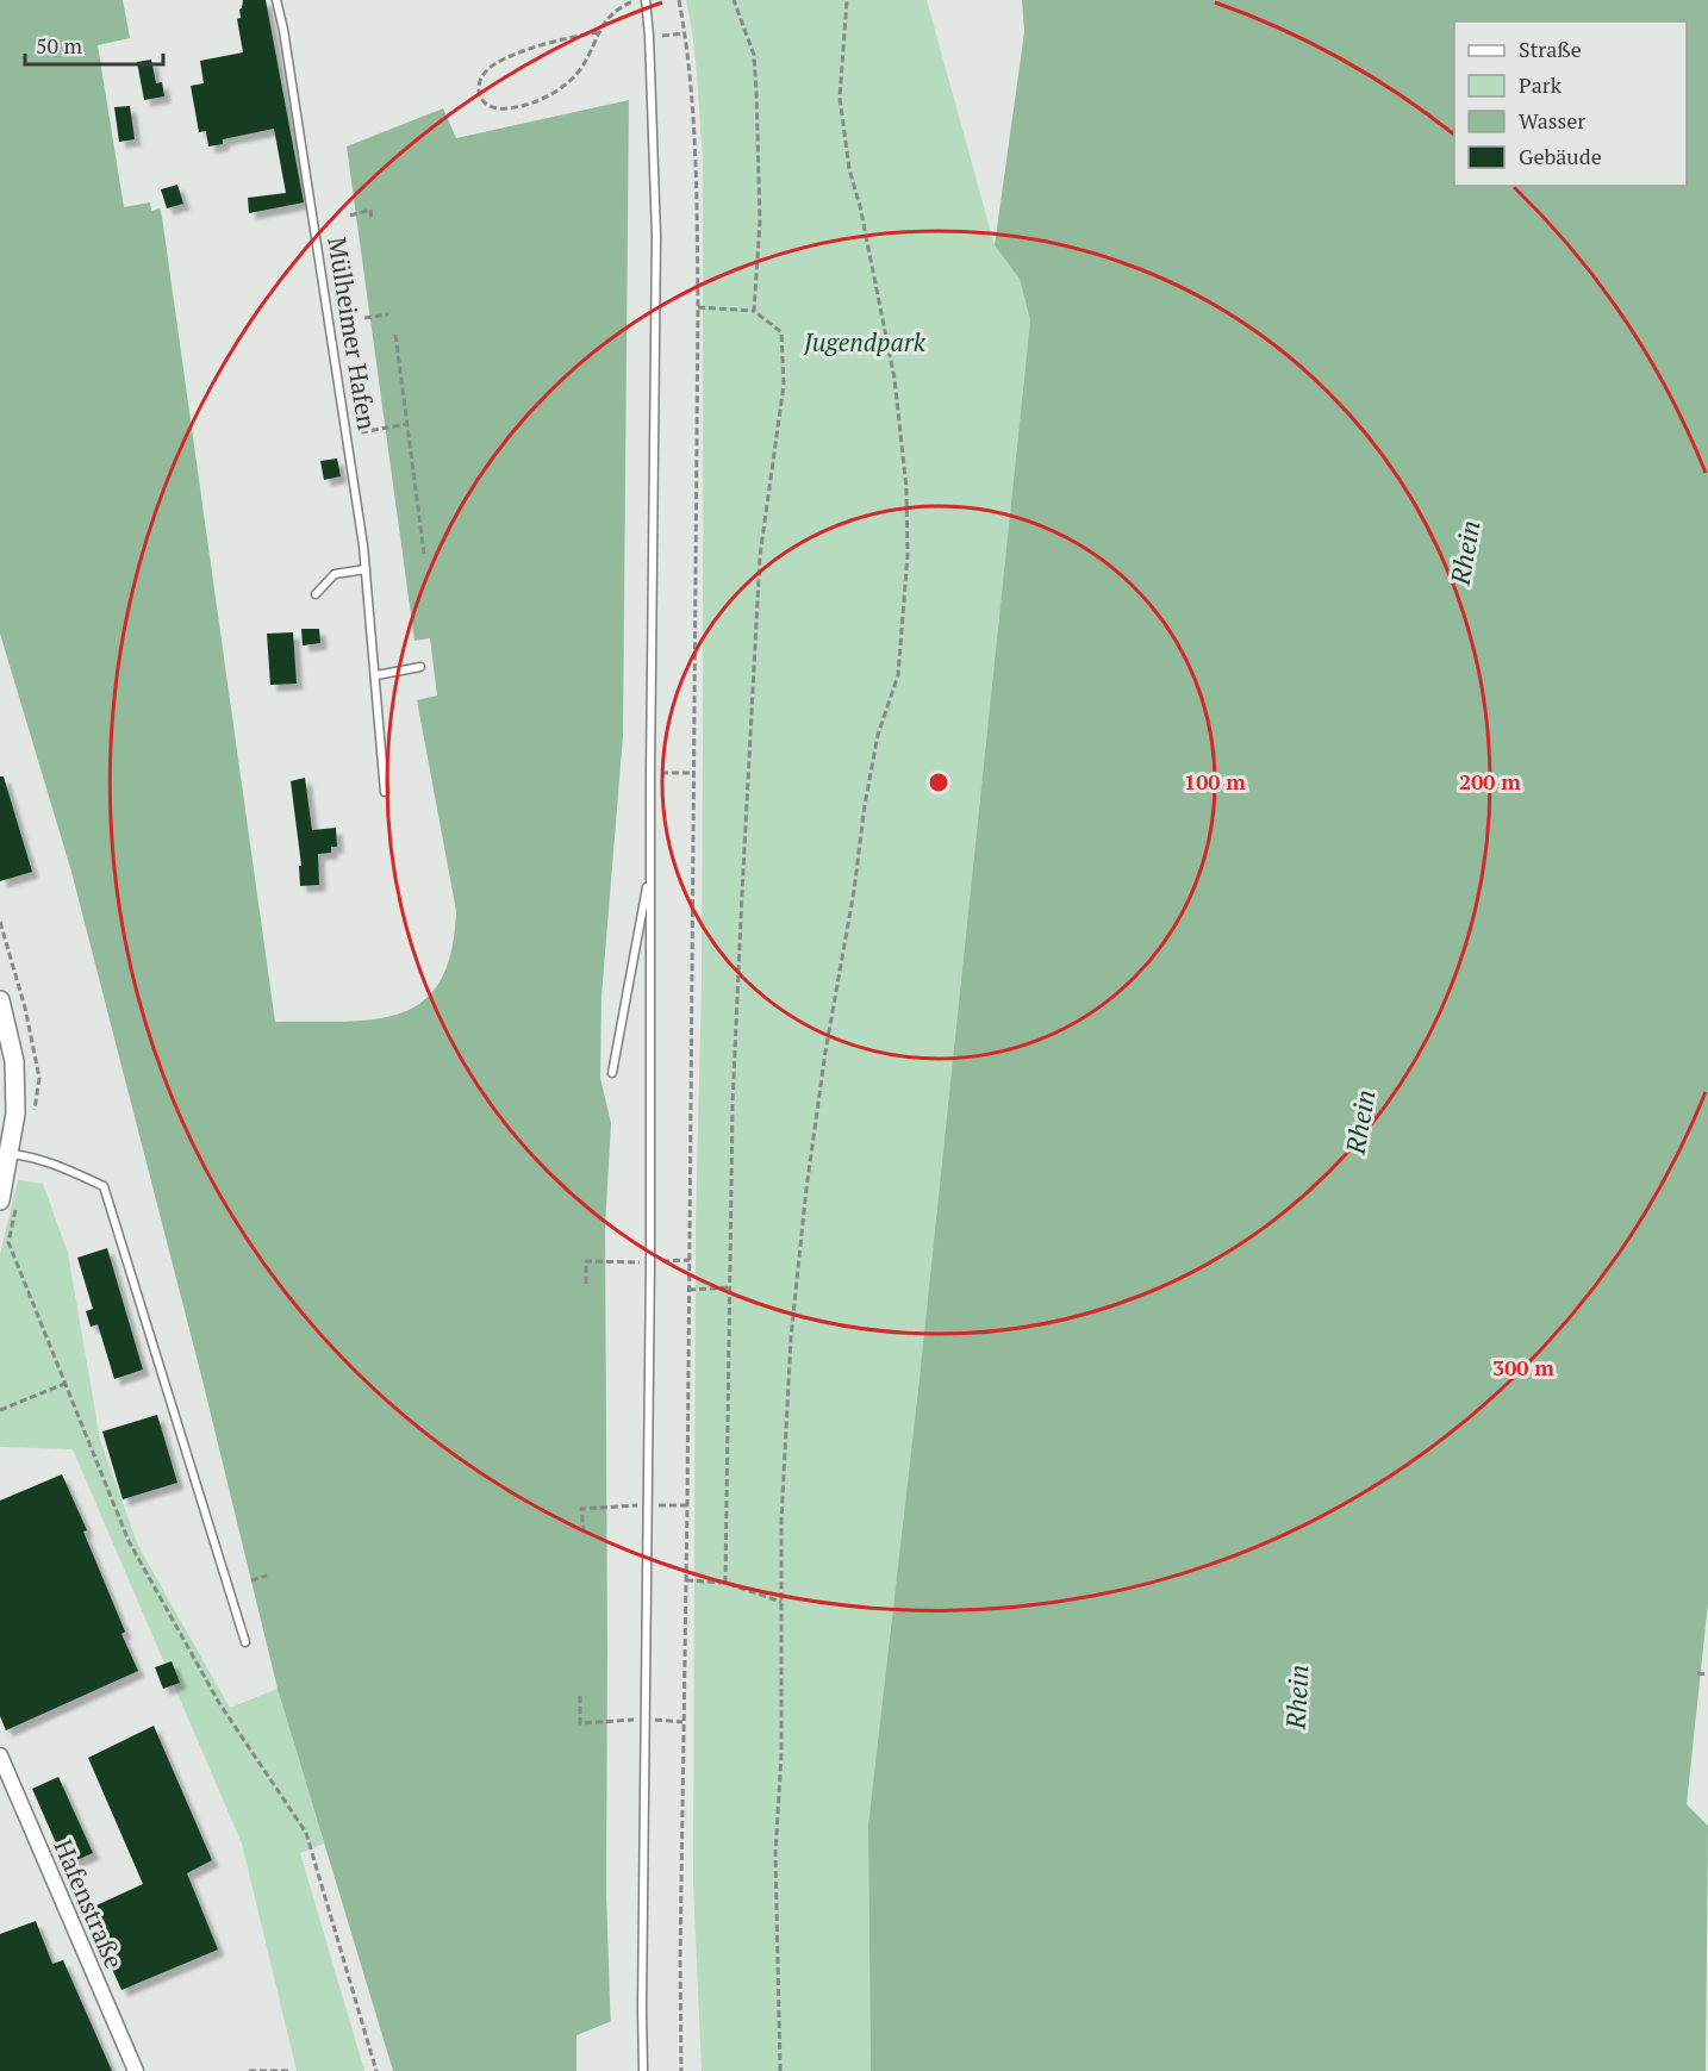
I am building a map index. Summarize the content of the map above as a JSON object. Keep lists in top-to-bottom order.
{
  "streets": {
    "street": ["Hafenstraße"],
    "lane": ["Mülheimer Hafen"]
  },
  "water": ["Rhein"],
  "parks": ["Jugendpark"],
  "legend": [
    "Straße",
    "Park",
    "Wasser",
    "Gebäude"
  ],
  "scale_bar": "50 m",
  "rings": ["100 m", "200 m", "300 m"]
}
